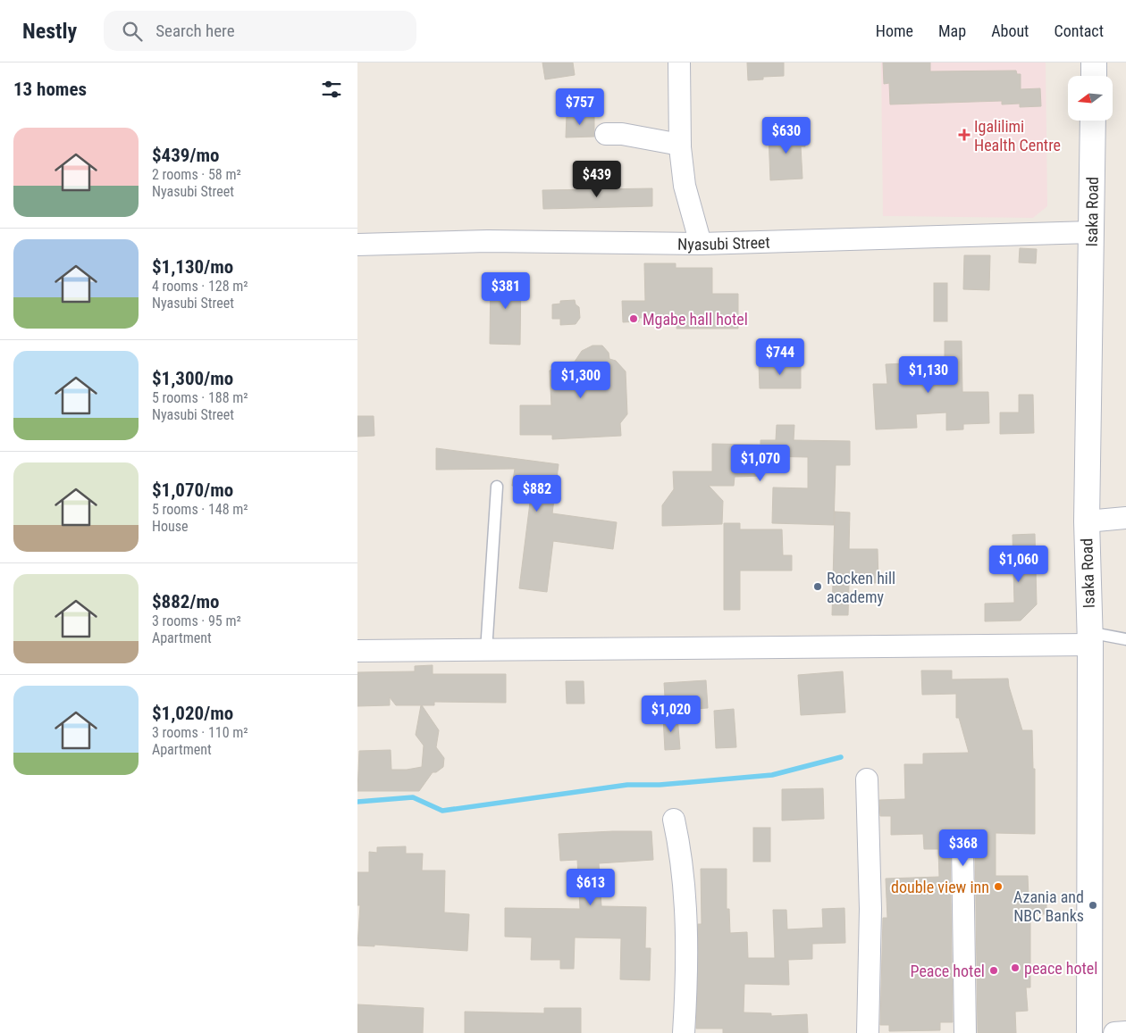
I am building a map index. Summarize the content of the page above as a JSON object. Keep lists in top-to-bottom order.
{
  "streets": {
    "street": ["Isaka Road", "Nyasubi Street"]
  },
  "crossings": [
    ["Isaka Road", "Nyasubi Street"]
  ],
  "places": {
    "health": ["Igalilimi Health Centre"],
    "other": [
      "Mgabe hall hotel",
      "Rocken hill academy",
      "double view inn",
      "Azania and NBC Banks",
      "peace hotel",
      "Peace hotel"
    ]
  },
  "north": "left",
  "page": {
    "header": "Nestly",
    "search": "Search here",
    "nav": [
      "Home",
      "Map",
      "About",
      "Contact"
    ],
    "heading": "13 homes",
    "price": [
      "$757",
      "$630",
      "$439",
      "$381",
      "$744",
      "$1,130",
      "$1,300",
      "$1,070",
      "$882",
      "$1,060",
      "$1,020",
      "$368",
      "$613"
    ],
    "list": [
      {
        "name": "$439/mo",
        "note": "2 rooms · 58 m² · Nyasubi Street"
      },
      {
        "name": "$1,130/mo",
        "note": "4 rooms · 128 m² · Nyasubi Street"
      },
      {
        "name": "$1,300/mo",
        "note": "5 rooms · 188 m² · Nyasubi Street"
      },
      {
        "name": "$1,070/mo",
        "note": "5 rooms · 148 m² · House"
      },
      {
        "name": "$882/mo",
        "note": "3 rooms · 95 m² · Apartment"
      },
      {
        "name": "$1,020/mo",
        "note": "3 rooms · 110 m² · Apartment"
      }
    ]
  }
}
